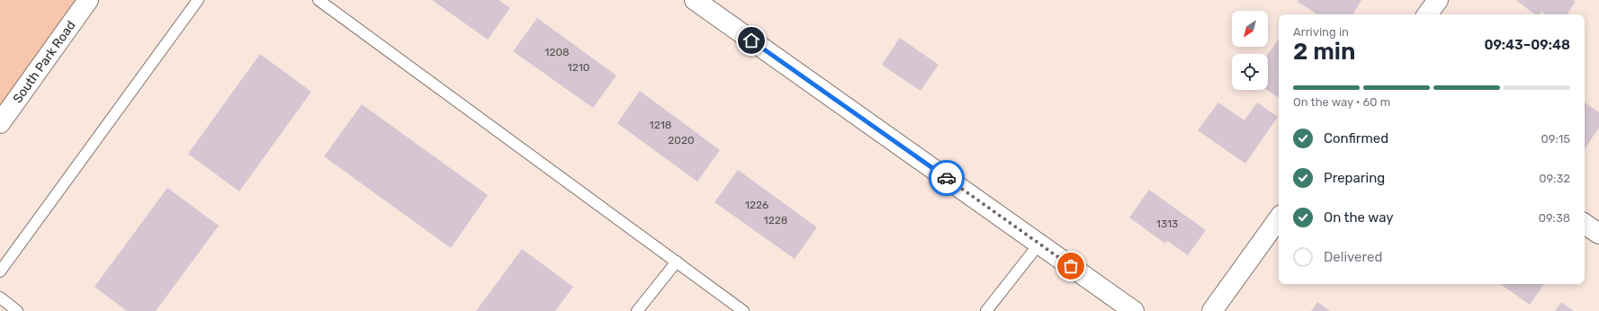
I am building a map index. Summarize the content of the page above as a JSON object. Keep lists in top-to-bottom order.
{
  "streets": {
    "street": ["South Park Road"]
  },
  "house_numbers": [
    "1208",
    "1210",
    "1218",
    "2020",
    "1226",
    "1228",
    "1313"
  ],
  "north": "bottom left",
  "page": {
    "heading": ["2 min", "Arriving in", "09:43–09:48"],
    "bar": "On the way · 60 m",
    "list": [
      ["Confirmed", "09:15"],
      ["Preparing", "09:32"],
      ["On the way", "09:38"],
      "Delivered"
    ]
  }
}
